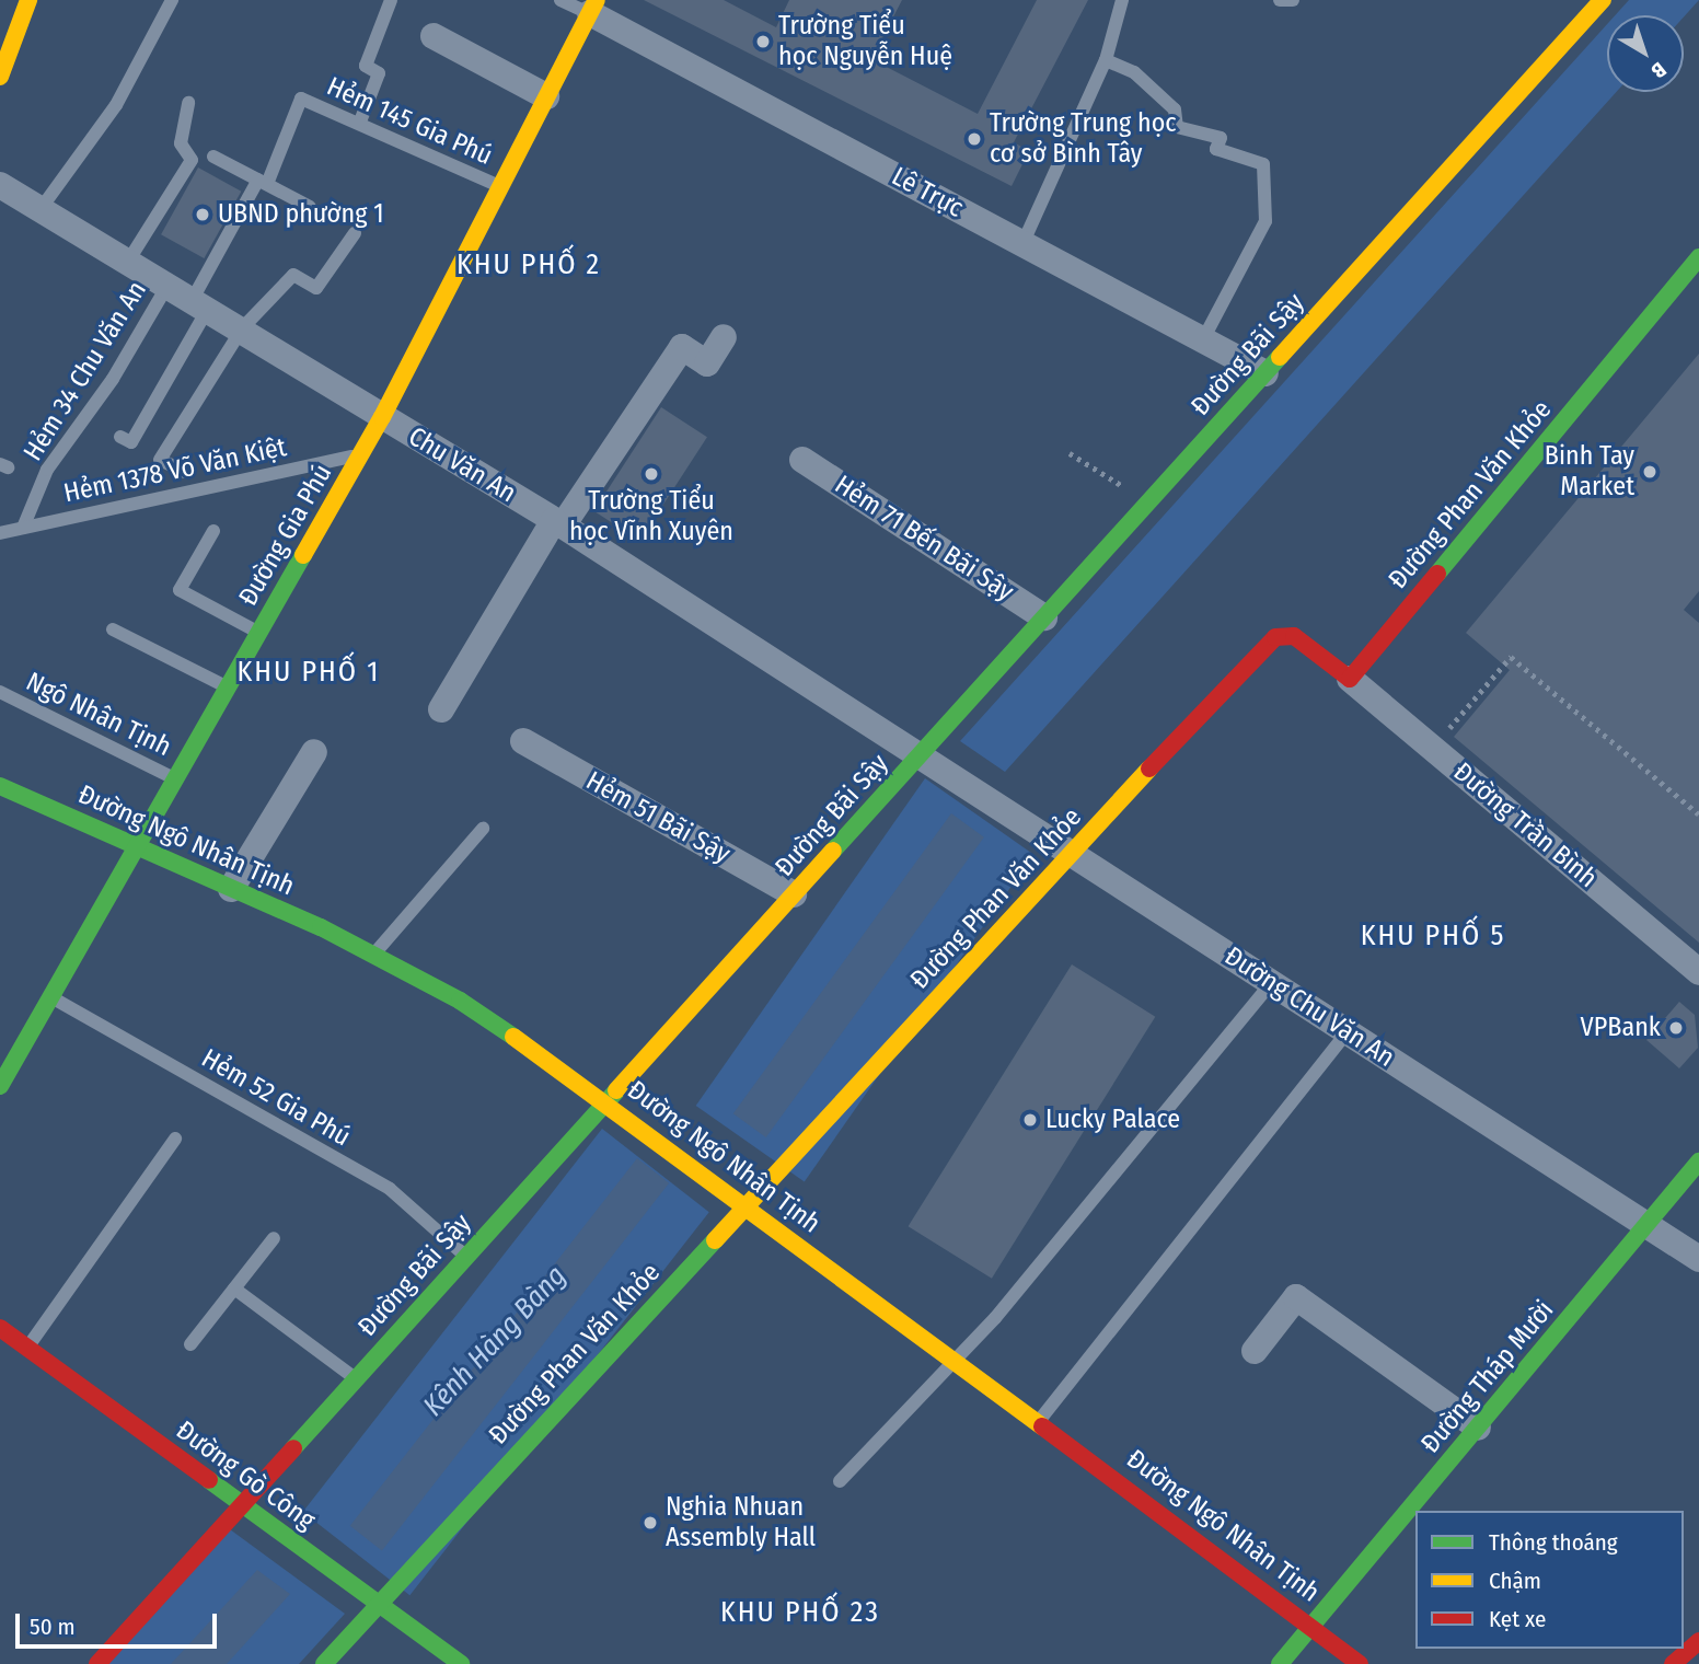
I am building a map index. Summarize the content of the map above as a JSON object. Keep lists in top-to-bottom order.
{
  "streets": {
    "street": [
      "Lê Trực",
      "Đường Bãi Sậy",
      "Chu Văn An",
      "Đường Phan Văn Khỏe",
      "Đường Gia Phú",
      "Hẻm 71 Bến Bãi Sậy",
      "Hẻm 51 Bãi Sậy",
      "Đường Trần Bình",
      "Đường Ngô Nhân Tịnh",
      "Đường Chu Văn An",
      "Đường Tháp Mười",
      "Đường Gò Công"
    ],
    "lane": [
      "Hẻm 145 Gia Phú",
      "Hẻm 34 Chu Văn An",
      "Hẻm 1378 Võ Văn Kiệt",
      "Ngô Nhân Tịnh",
      "Hẻm 52 Gia Phú"
    ]
  },
  "crossings": [
    ["Hẻm 145 Gia Phú", "Đường Gia Phú"],
    ["Lê Trực", "Đường Bãi Sậy"],
    ["Lê Trực", "Đường Gia Phú"],
    ["Đường Bãi Sậy", "Chu Văn An"],
    ["Đường Bãi Sậy", "Hẻm 71 Bến Bãi Sậy"],
    ["Đường Bãi Sậy", "Hẻm 51 Bãi Sậy"],
    ["Đường Bãi Sậy", "Đường Ngô Nhân Tịnh"],
    ["Đường Bãi Sậy", "Đường Chu Văn An"],
    ["Đường Bãi Sậy", "Hẻm 52 Gia Phú"],
    ["Đường Bãi Sậy", "Đường Gò Công"],
    ["Hẻm 34 Chu Văn An", "Chu Văn An"],
    ["Hẻm 34 Chu Văn An", "Hẻm 1378 Võ Văn Kiệt"],
    ["Chu Văn An", "Đường Gia Phú"],
    ["Chu Văn An", "Đường Chu Văn An"],
    ["Hẻm 1378 Võ Văn Kiệt", "Đường Gia Phú"],
    ["Đường Phan Văn Khỏe", "Đường Trần Bình"],
    ["Đường Phan Văn Khỏe", "Đường Ngô Nhân Tịnh"],
    ["Đường Phan Văn Khỏe", "Đường Chu Văn An"],
    ["Đường Phan Văn Khỏe", "Đường Gò Công"],
    ["Đường Gia Phú", "Ngô Nhân Tịnh"],
    ["Đường Gia Phú", "Đường Ngô Nhân Tịnh"],
    ["Đường Gia Phú", "Hẻm 52 Gia Phú"],
    ["Đường Ngô Nhân Tịnh", "Đường Tháp Mười"],
    ["Đường Chu Văn An", "Đường Tháp Mười"]
  ],
  "districts": [
    "KHU PHỐ 2",
    "KHU PHỐ 1",
    "KHU PHỐ 5",
    "KHU PHỐ 23"
  ],
  "water": ["Kênh Hàng Bàng"],
  "places": [
    "Trường Tiểu học Nguyễn Huệ",
    "Trường Trung học cơ sở Bình Tây",
    "UBND phường 1",
    "Binh Tay Market",
    "Trường Tiểu học Vĩnh Xuyên",
    "VPBank",
    "Lucky Palace",
    "Nghia Nhuan Assembly Hall"
  ],
  "legend": ["Thông thoáng", "Chậm", "Kẹt xe"],
  "scale_bar": "50 m",
  "north": "bottom right"
}
